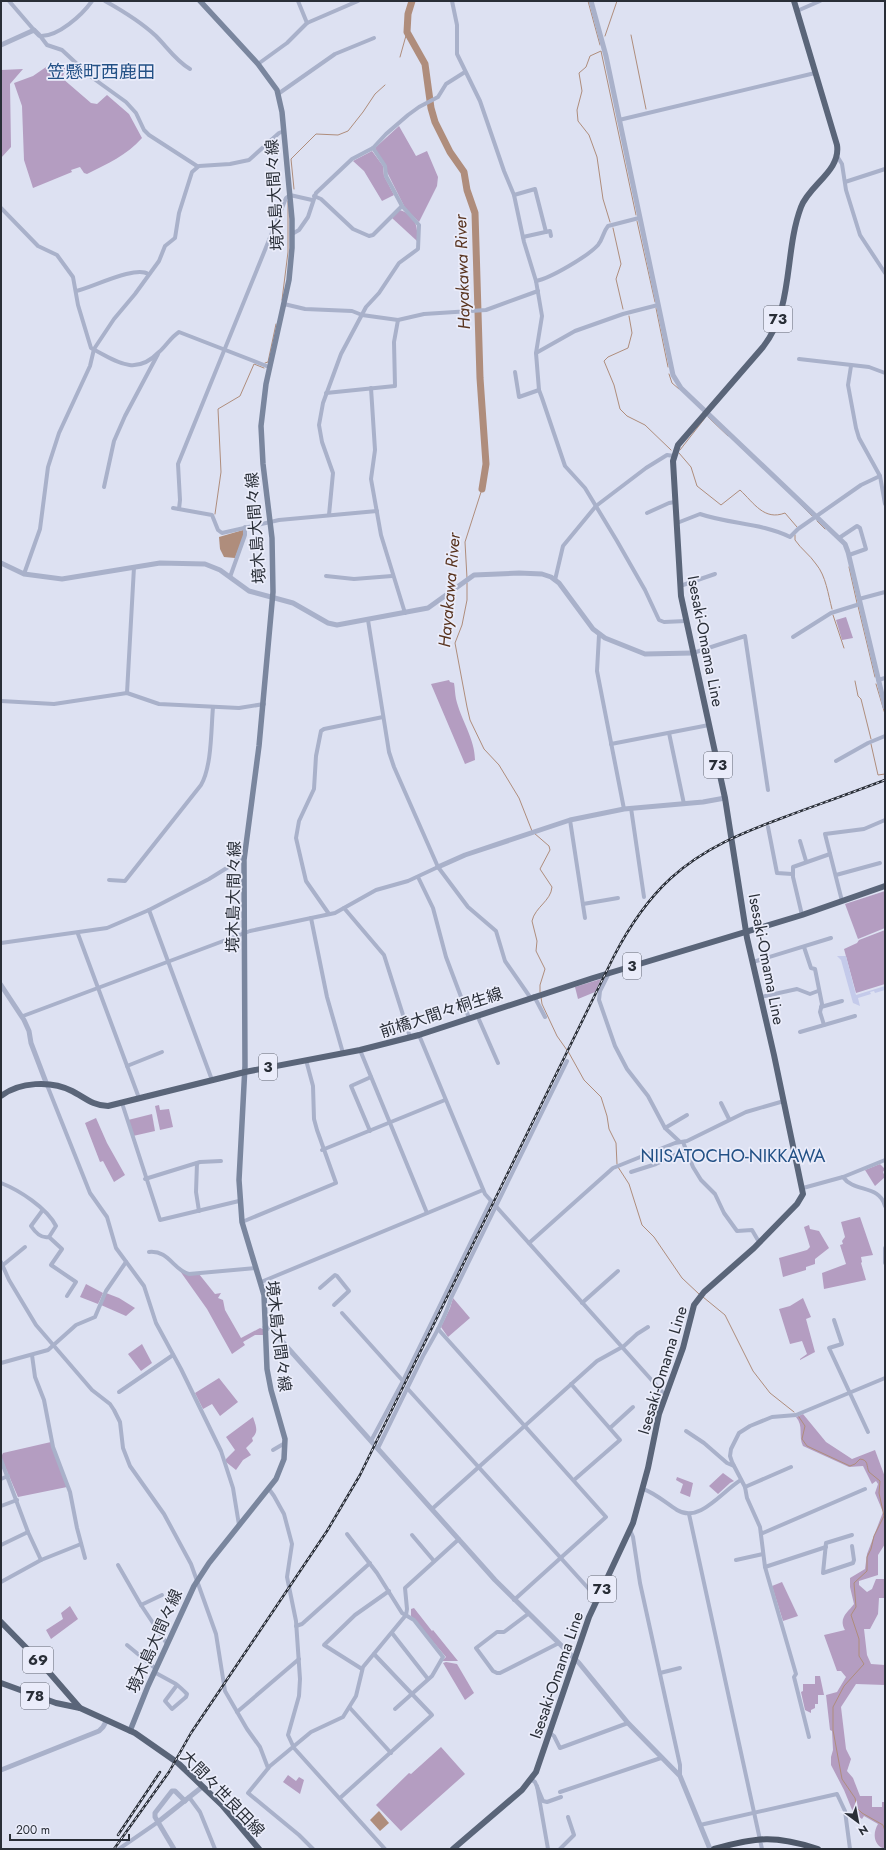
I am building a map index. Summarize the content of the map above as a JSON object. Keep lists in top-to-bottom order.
{
  "streets": {
    "main road": [
      "境木島大間々線",
      "73",
      "Isesaki-Omama Line",
      "3",
      "前橋大間々桐生線",
      "69",
      "78",
      "大間々世良田線"
    ]
  },
  "crossings": [
    ["境木島大間々線", "前橋大間々桐生線"],
    ["境木島大間々線", "大間々世良田線"],
    ["Isesaki-Omama Line", "前橋大間々桐生線"],
    ["78", "大間々世良田線"]
  ],
  "districts": ["笠懸町西鹿田", "NIISATOCHO-NIKKAWA"],
  "water": ["Hayakawa River"],
  "scale_bar": "200 m",
  "north": "bottom right"
}
